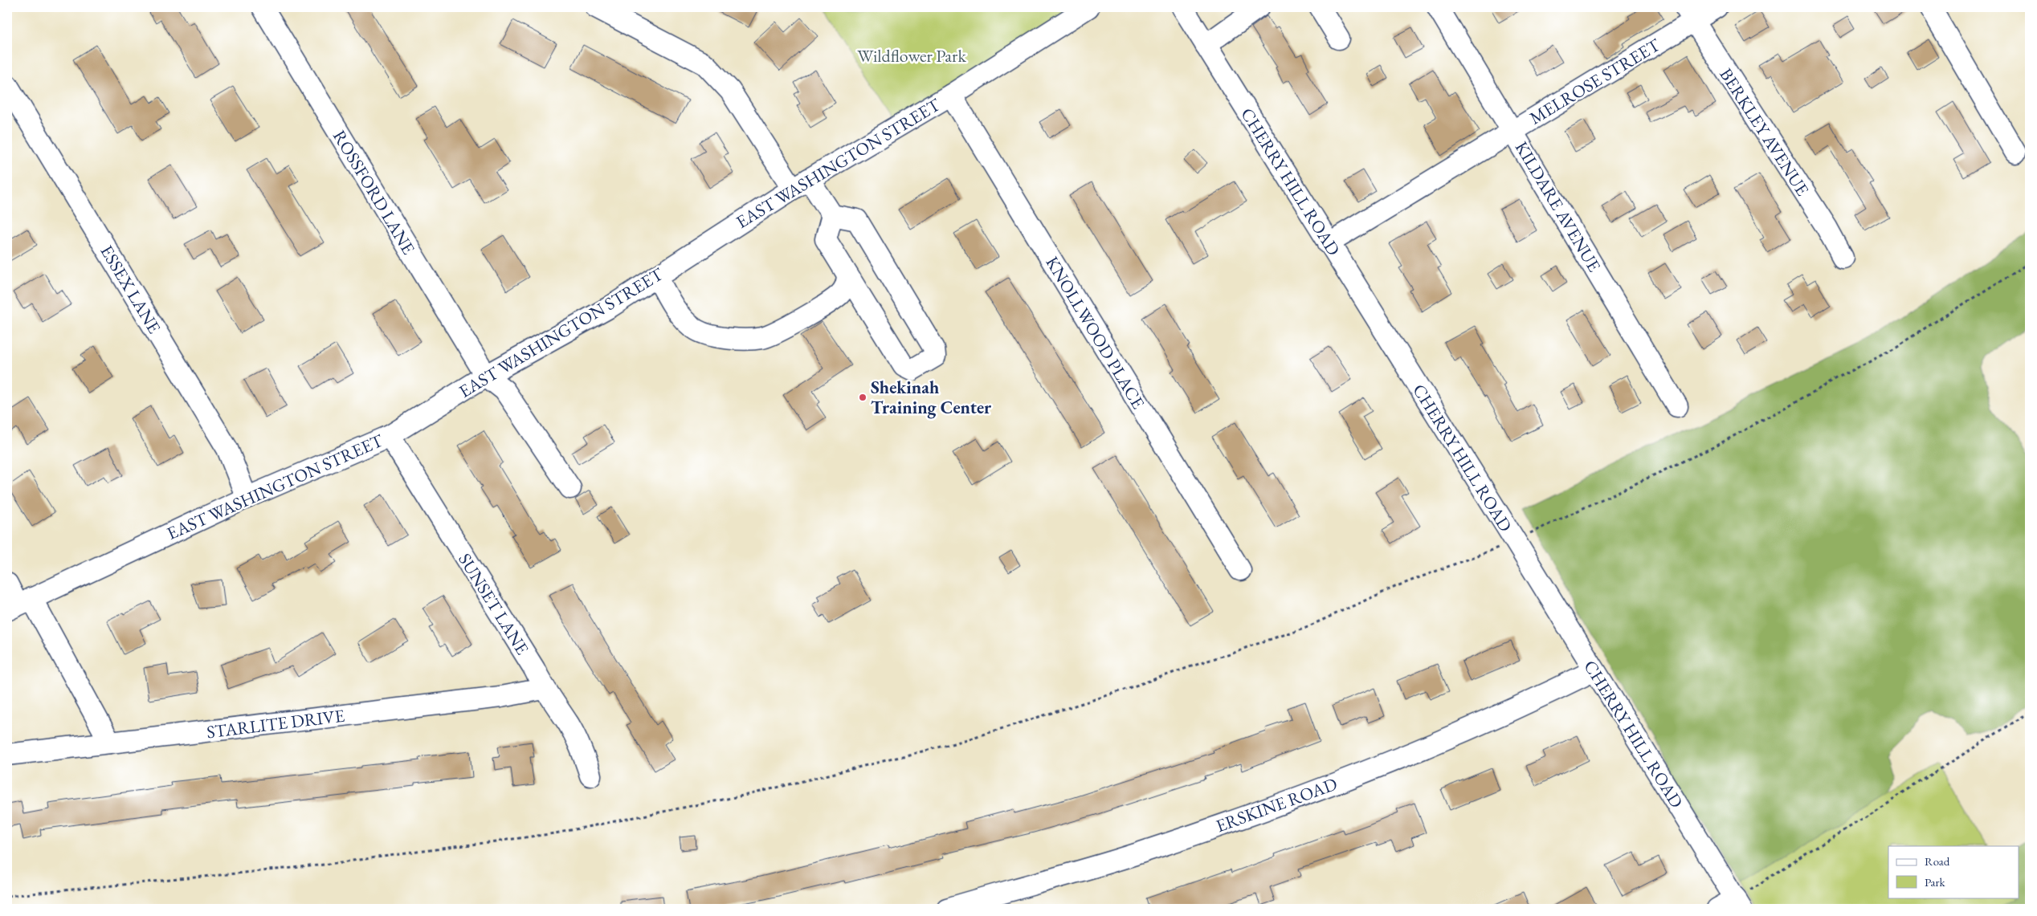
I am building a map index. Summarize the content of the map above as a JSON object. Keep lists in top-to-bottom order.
{
  "streets": {
    "street": [
      "MELROSE STREET",
      "BERKLEY AVENUE",
      "EAST WASHINGTON STREET",
      "CHERRY HILL ROAD",
      "ROSSFORD LANE",
      "KILDARE AVENUE",
      "ESSEX LANE",
      "KNOLLWOOD PLACE",
      "SUNSET LANE",
      "STARLITE DRIVE",
      "ERSKINE ROAD"
    ]
  },
  "crossings": [
    ["MELROSE STREET", "BERKLEY AVENUE"],
    ["MELROSE STREET", "CHERRY HILL ROAD"],
    ["MELROSE STREET", "KILDARE AVENUE"],
    ["EAST WASHINGTON STREET", "ROSSFORD LANE"],
    ["EAST WASHINGTON STREET", "ESSEX LANE"],
    ["EAST WASHINGTON STREET", "KNOLLWOOD PLACE"],
    ["EAST WASHINGTON STREET", "SUNSET LANE"],
    ["CHERRY HILL ROAD", "ERSKINE ROAD"],
    ["SUNSET LANE", "STARLITE DRIVE"]
  ],
  "parks": ["Wildflower Park"],
  "places": ["Shekinah Training Center"],
  "legend": ["Road", "Park"]
}
